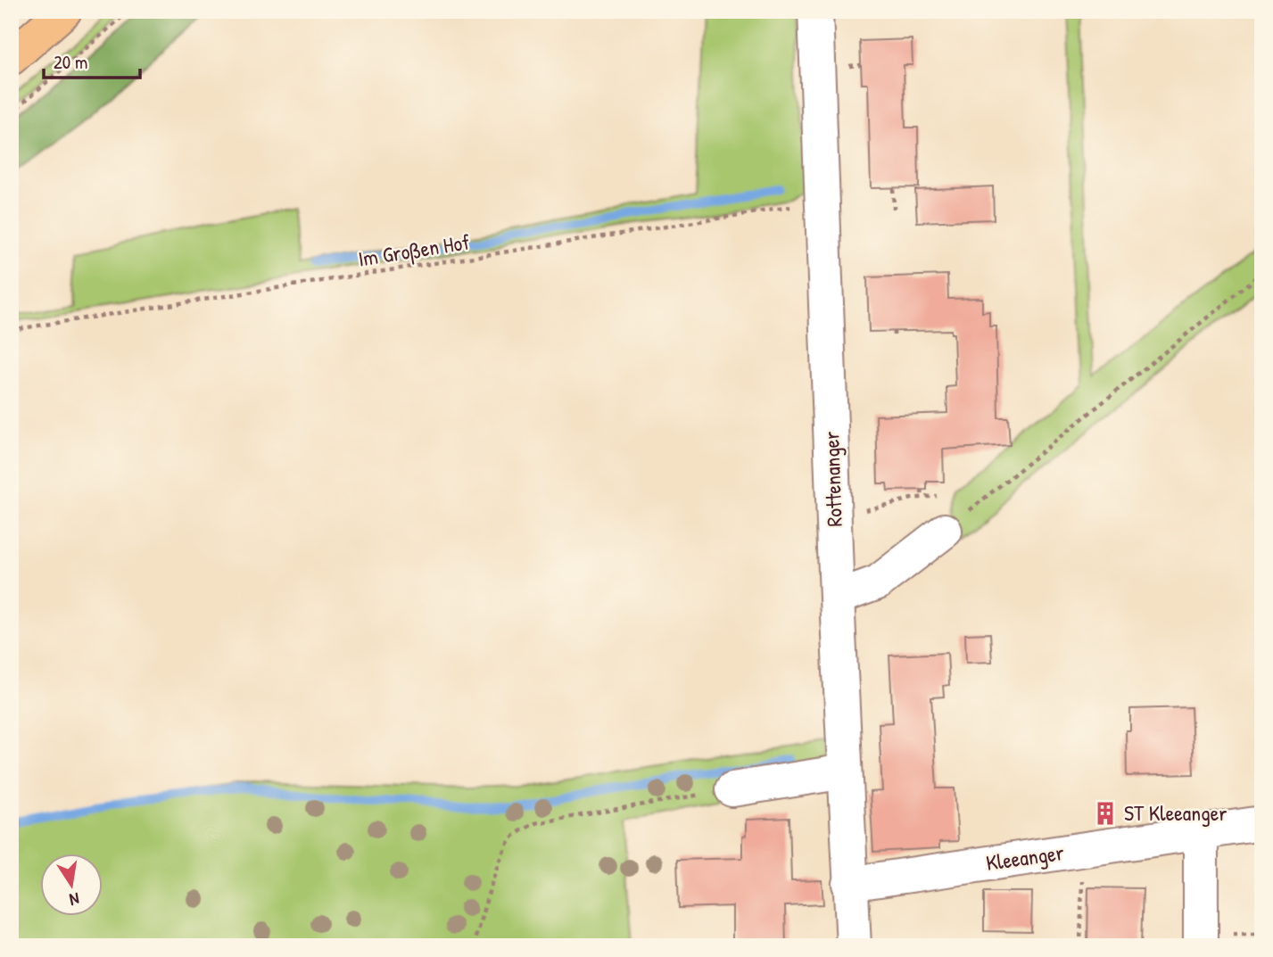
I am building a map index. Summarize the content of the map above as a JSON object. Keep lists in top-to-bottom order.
{
  "streets": {
    "street": ["Rottenanger", "Kleeanger"],
    "path": ["Im Großen Hof"]
  },
  "crossings": [
    ["Im Großen Hof", "Rottenanger"],
    ["Rottenanger", "Kleeanger"]
  ],
  "places": {
    "building": ["ST Kleeanger"]
  },
  "scale_bar": "20 m",
  "north": "bottom"
}
